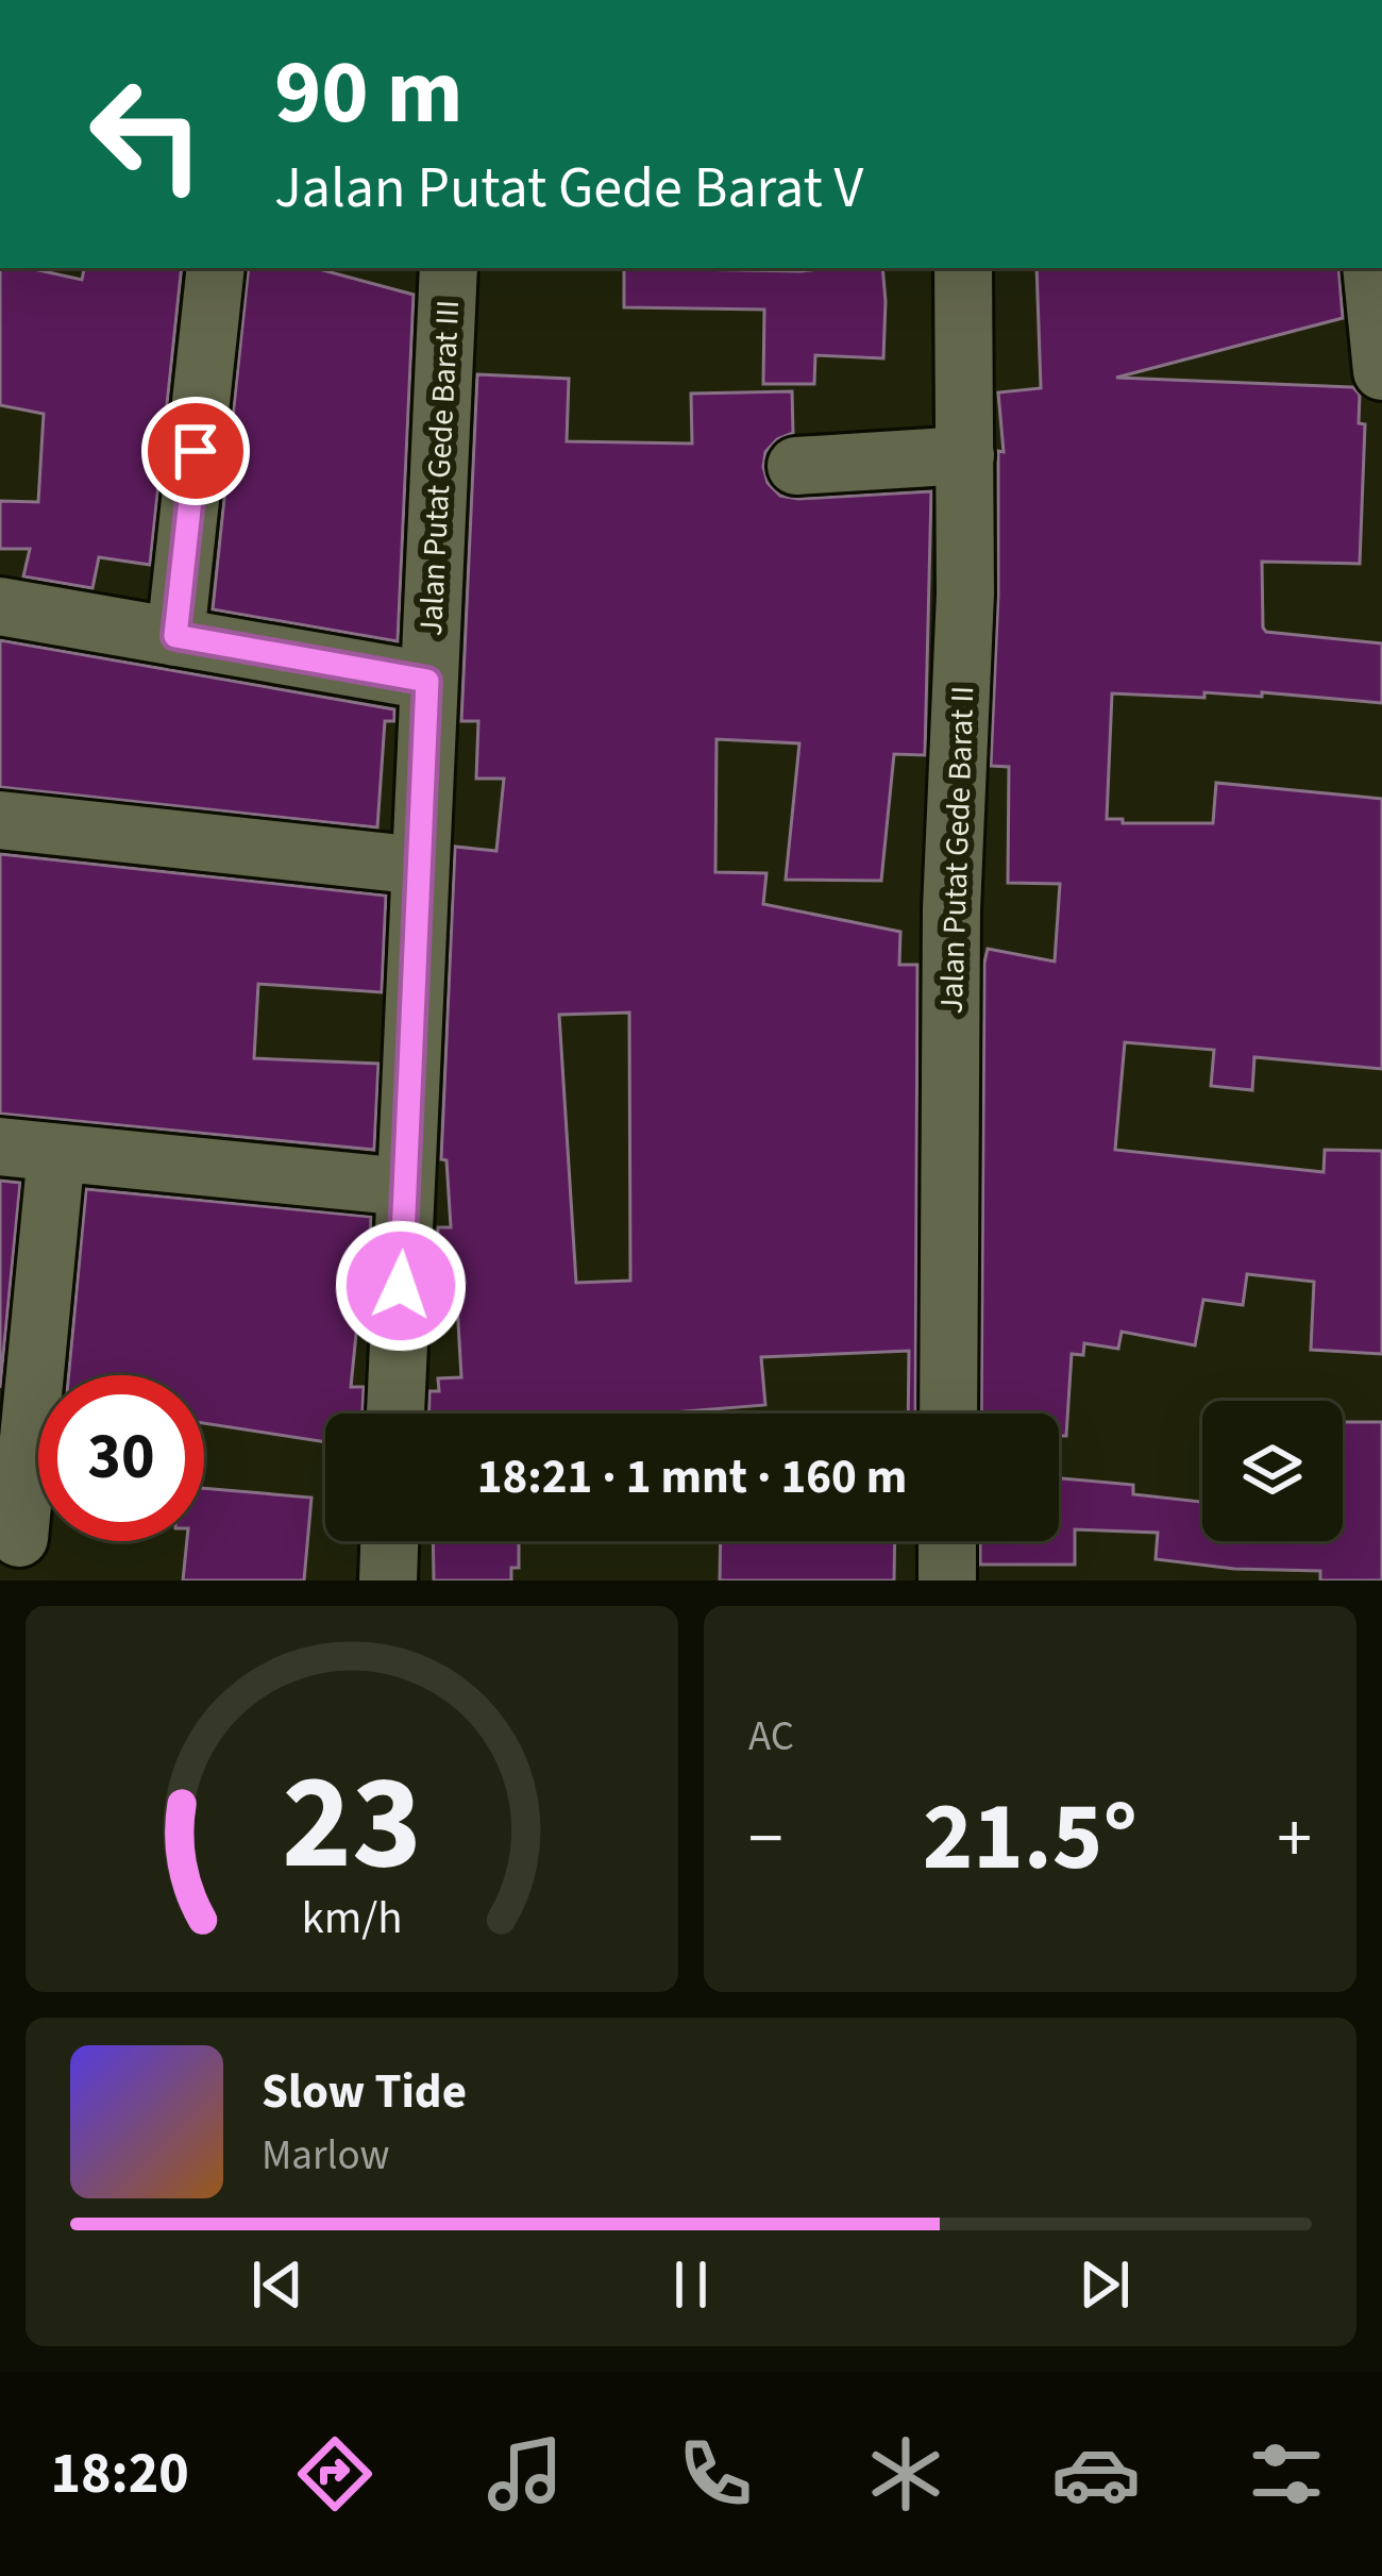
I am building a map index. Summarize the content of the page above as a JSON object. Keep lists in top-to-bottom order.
{
  "streets": {
    "street": ["Jalan Putat Gede Barat III", "Jalan Putat Gede Barat II"]
  },
  "page": {
    "turn": ["90 m", "Jalan Putat Gede Barat V"],
    "limit": "30",
    "trip": "18:21 · 1 mnt · 160 m",
    "tile": "AC",
    "heat": ["−", "21.5°", "+"],
    "song": ["Slow Tide", "Marlow"],
    "tabs": "18:20",
    "gauge": ["23", "km/h"]
  }
}
